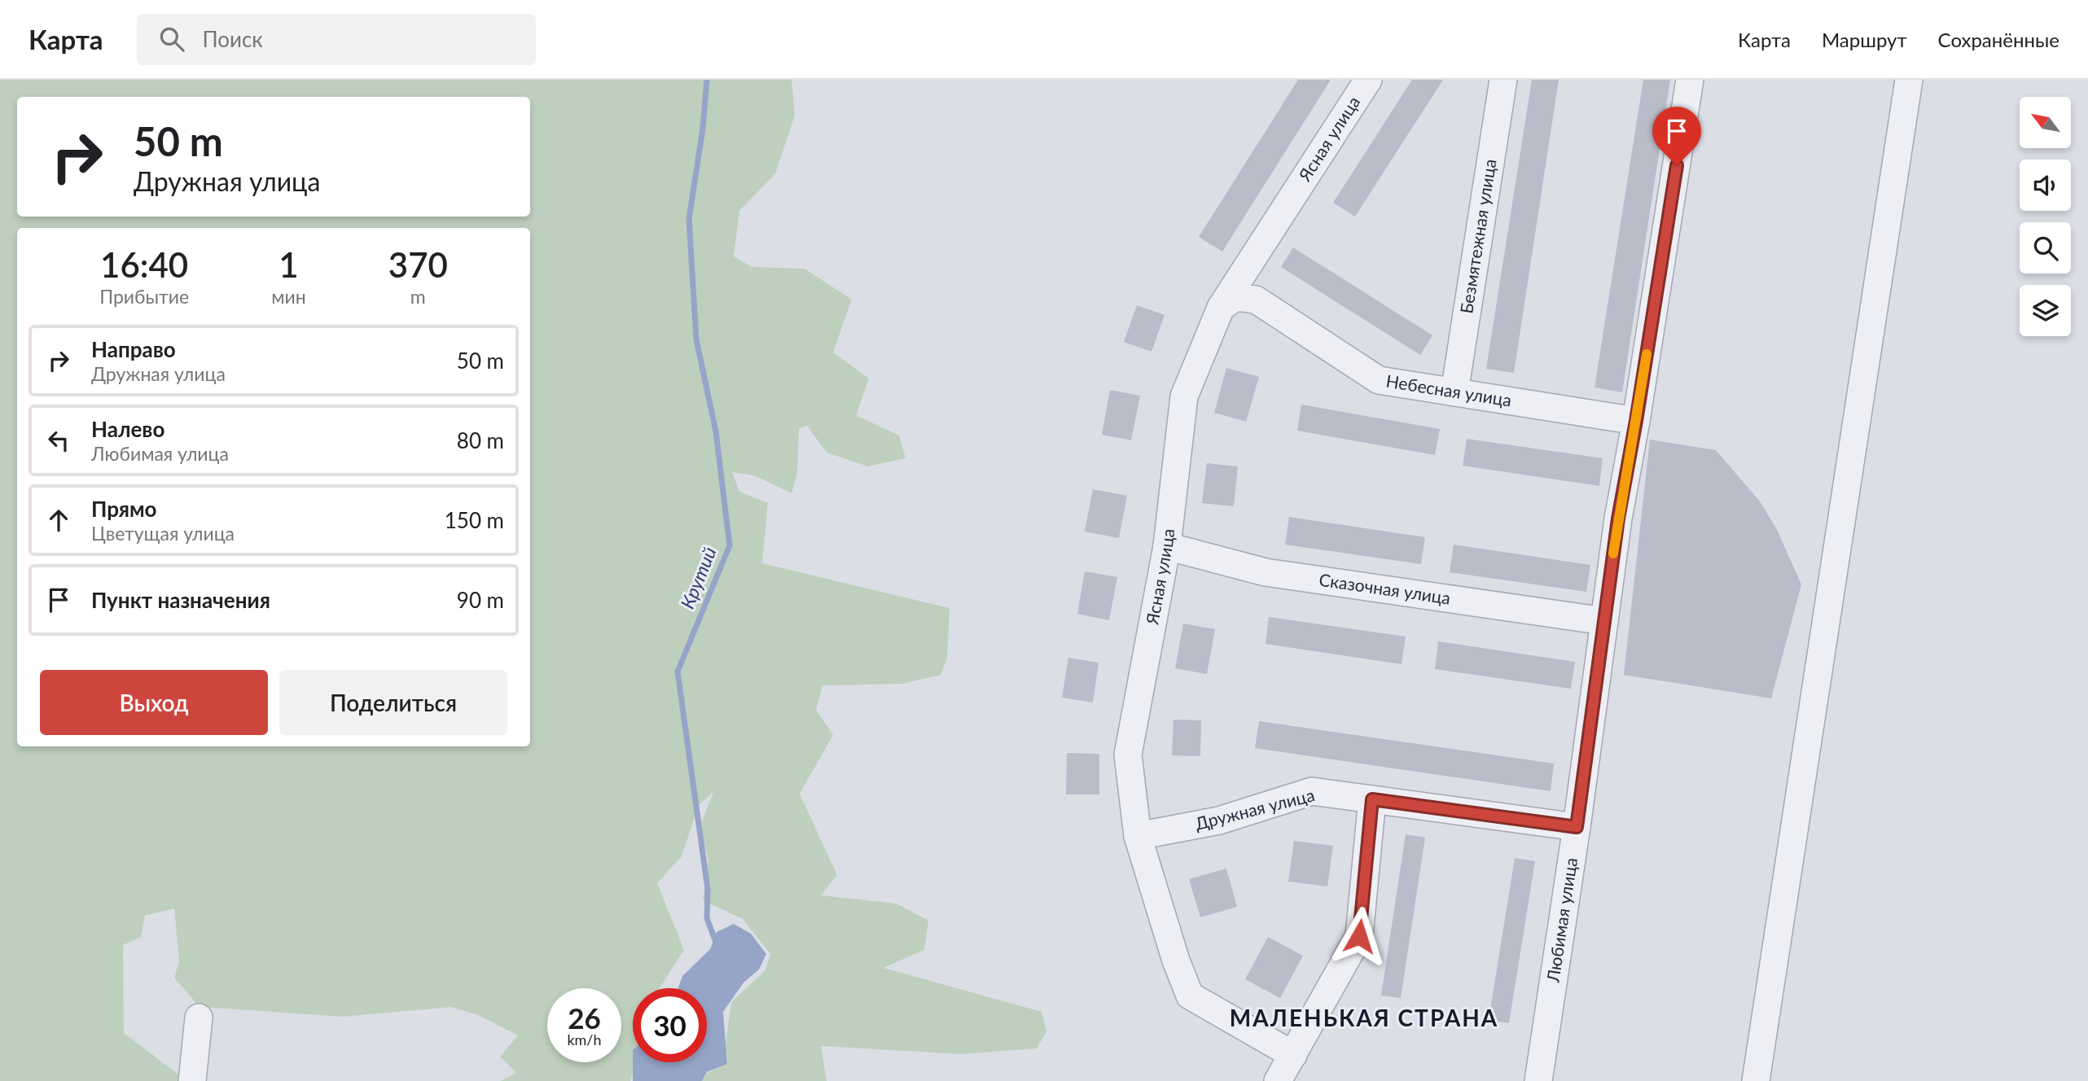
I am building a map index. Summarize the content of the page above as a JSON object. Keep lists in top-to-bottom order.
{
  "streets": {
    "street": [
      "Ясная улица",
      "Безмятежная улица",
      "Небесная улица",
      "Сказочная улица",
      "Дружная улица",
      "Любимая улица"
    ]
  },
  "crossings": [
    ["Ясная улица", "Небесная улица"],
    ["Ясная улица", "Сказочная улица"],
    ["Ясная улица", "Дружная улица"],
    ["Безмятежная улица", "Небесная улица"],
    ["Небесная улица", "Любимая улица"],
    ["Сказочная улица", "Любимая улица"],
    ["Дружная улица", "Любимая улица"]
  ],
  "districts": ["МАЛЕНЬКАЯ СТРАНА"],
  "water": ["Крутий"],
  "north": "top left",
  "page": {
    "header": "Карта",
    "search": "Поиск",
    "nav": ["Карта", "Маршрут", "Сохранённые"],
    "turn": ["50 m", "Дружная улица"],
    "eta": [
      "16:40",
      "Прибытие",
      "1",
      "мин",
      "370",
      "m"
    ],
    "list": [
      {
        "name": "Направо",
        "note": "Дружная улица",
        "value": "50 m"
      },
      {
        "name": "Налево",
        "note": "Любимая улица",
        "value": "80 m"
      },
      {
        "name": "Прямо",
        "note": "Цветущая улица",
        "value": "150 m"
      },
      {
        "name": "Пункт назначения",
        "value": "90 m"
      }
    ],
    "buttons": ["Выход", "Поделиться"],
    "speed": "26 km/h",
    "limit": "30"
  }
}
